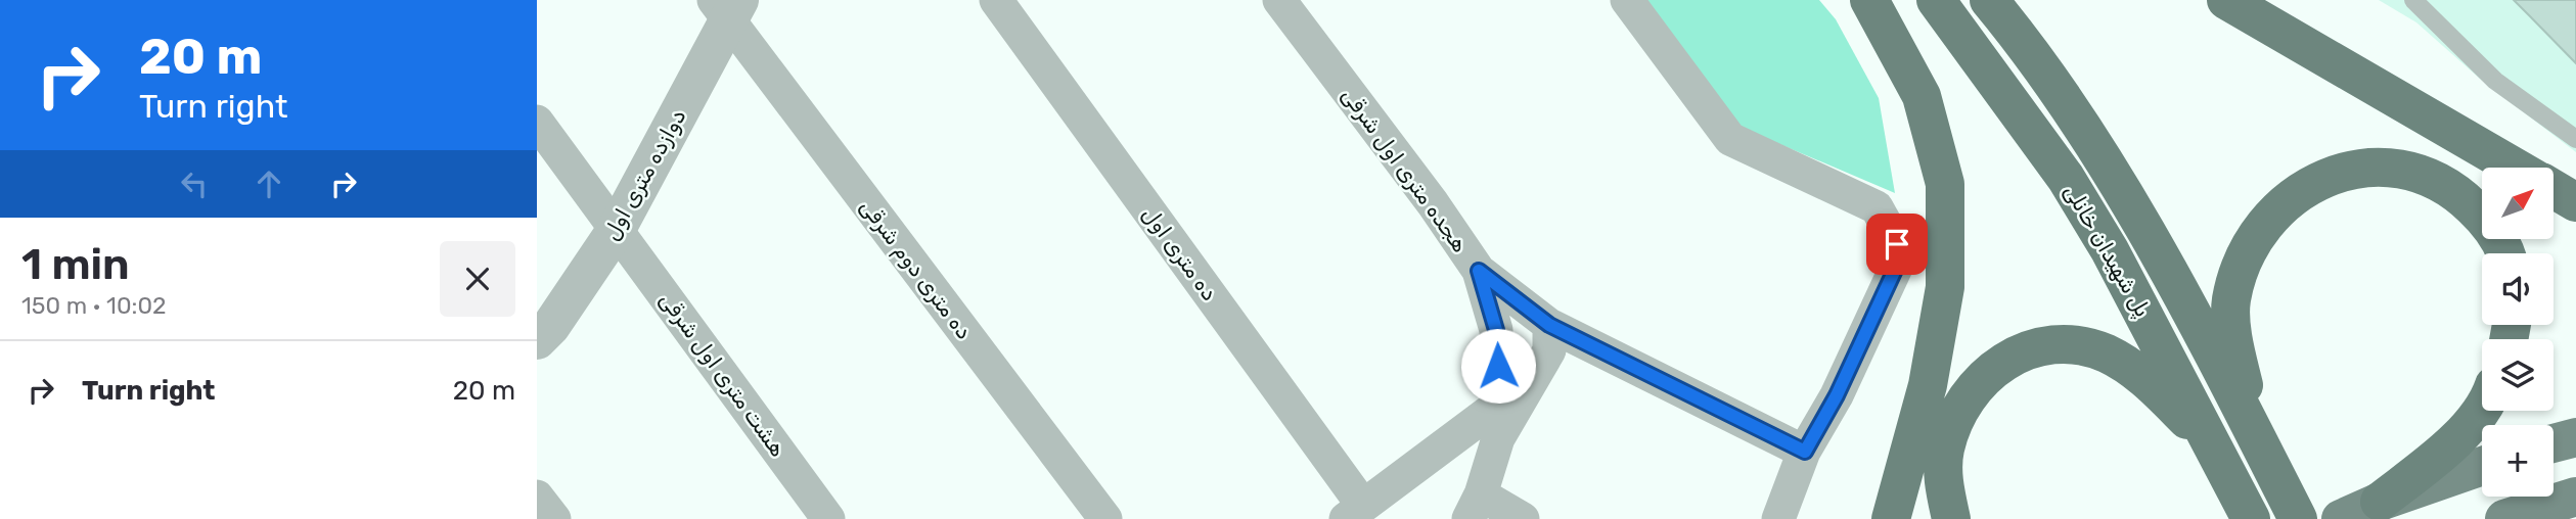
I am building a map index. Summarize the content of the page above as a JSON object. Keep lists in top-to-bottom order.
{
  "streets": {
    "highway": ["پل شهیدان خانلی"],
    "street": [
      "هجده متری اول شرقی",
      "دوازده متری اول",
      "ده متری اول",
      "ده متری دوم شرقی",
      "هشت متری اول شرقی"
    ]
  },
  "crossings": [
    ["دوازده متری اول", "ده متری دوم شرقی"],
    ["دوازده متری اول", "هشت متری اول شرقی"]
  ],
  "north": "top right",
  "page": {
    "turn": ["20 m", "Turn right"],
    "map_buttons": "+",
    "heading": ["1 min", "150 m · 10:02"],
    "list": [
      {
        "name": "Turn right",
        "value": "20 m"
      }
    ]
  }
}
